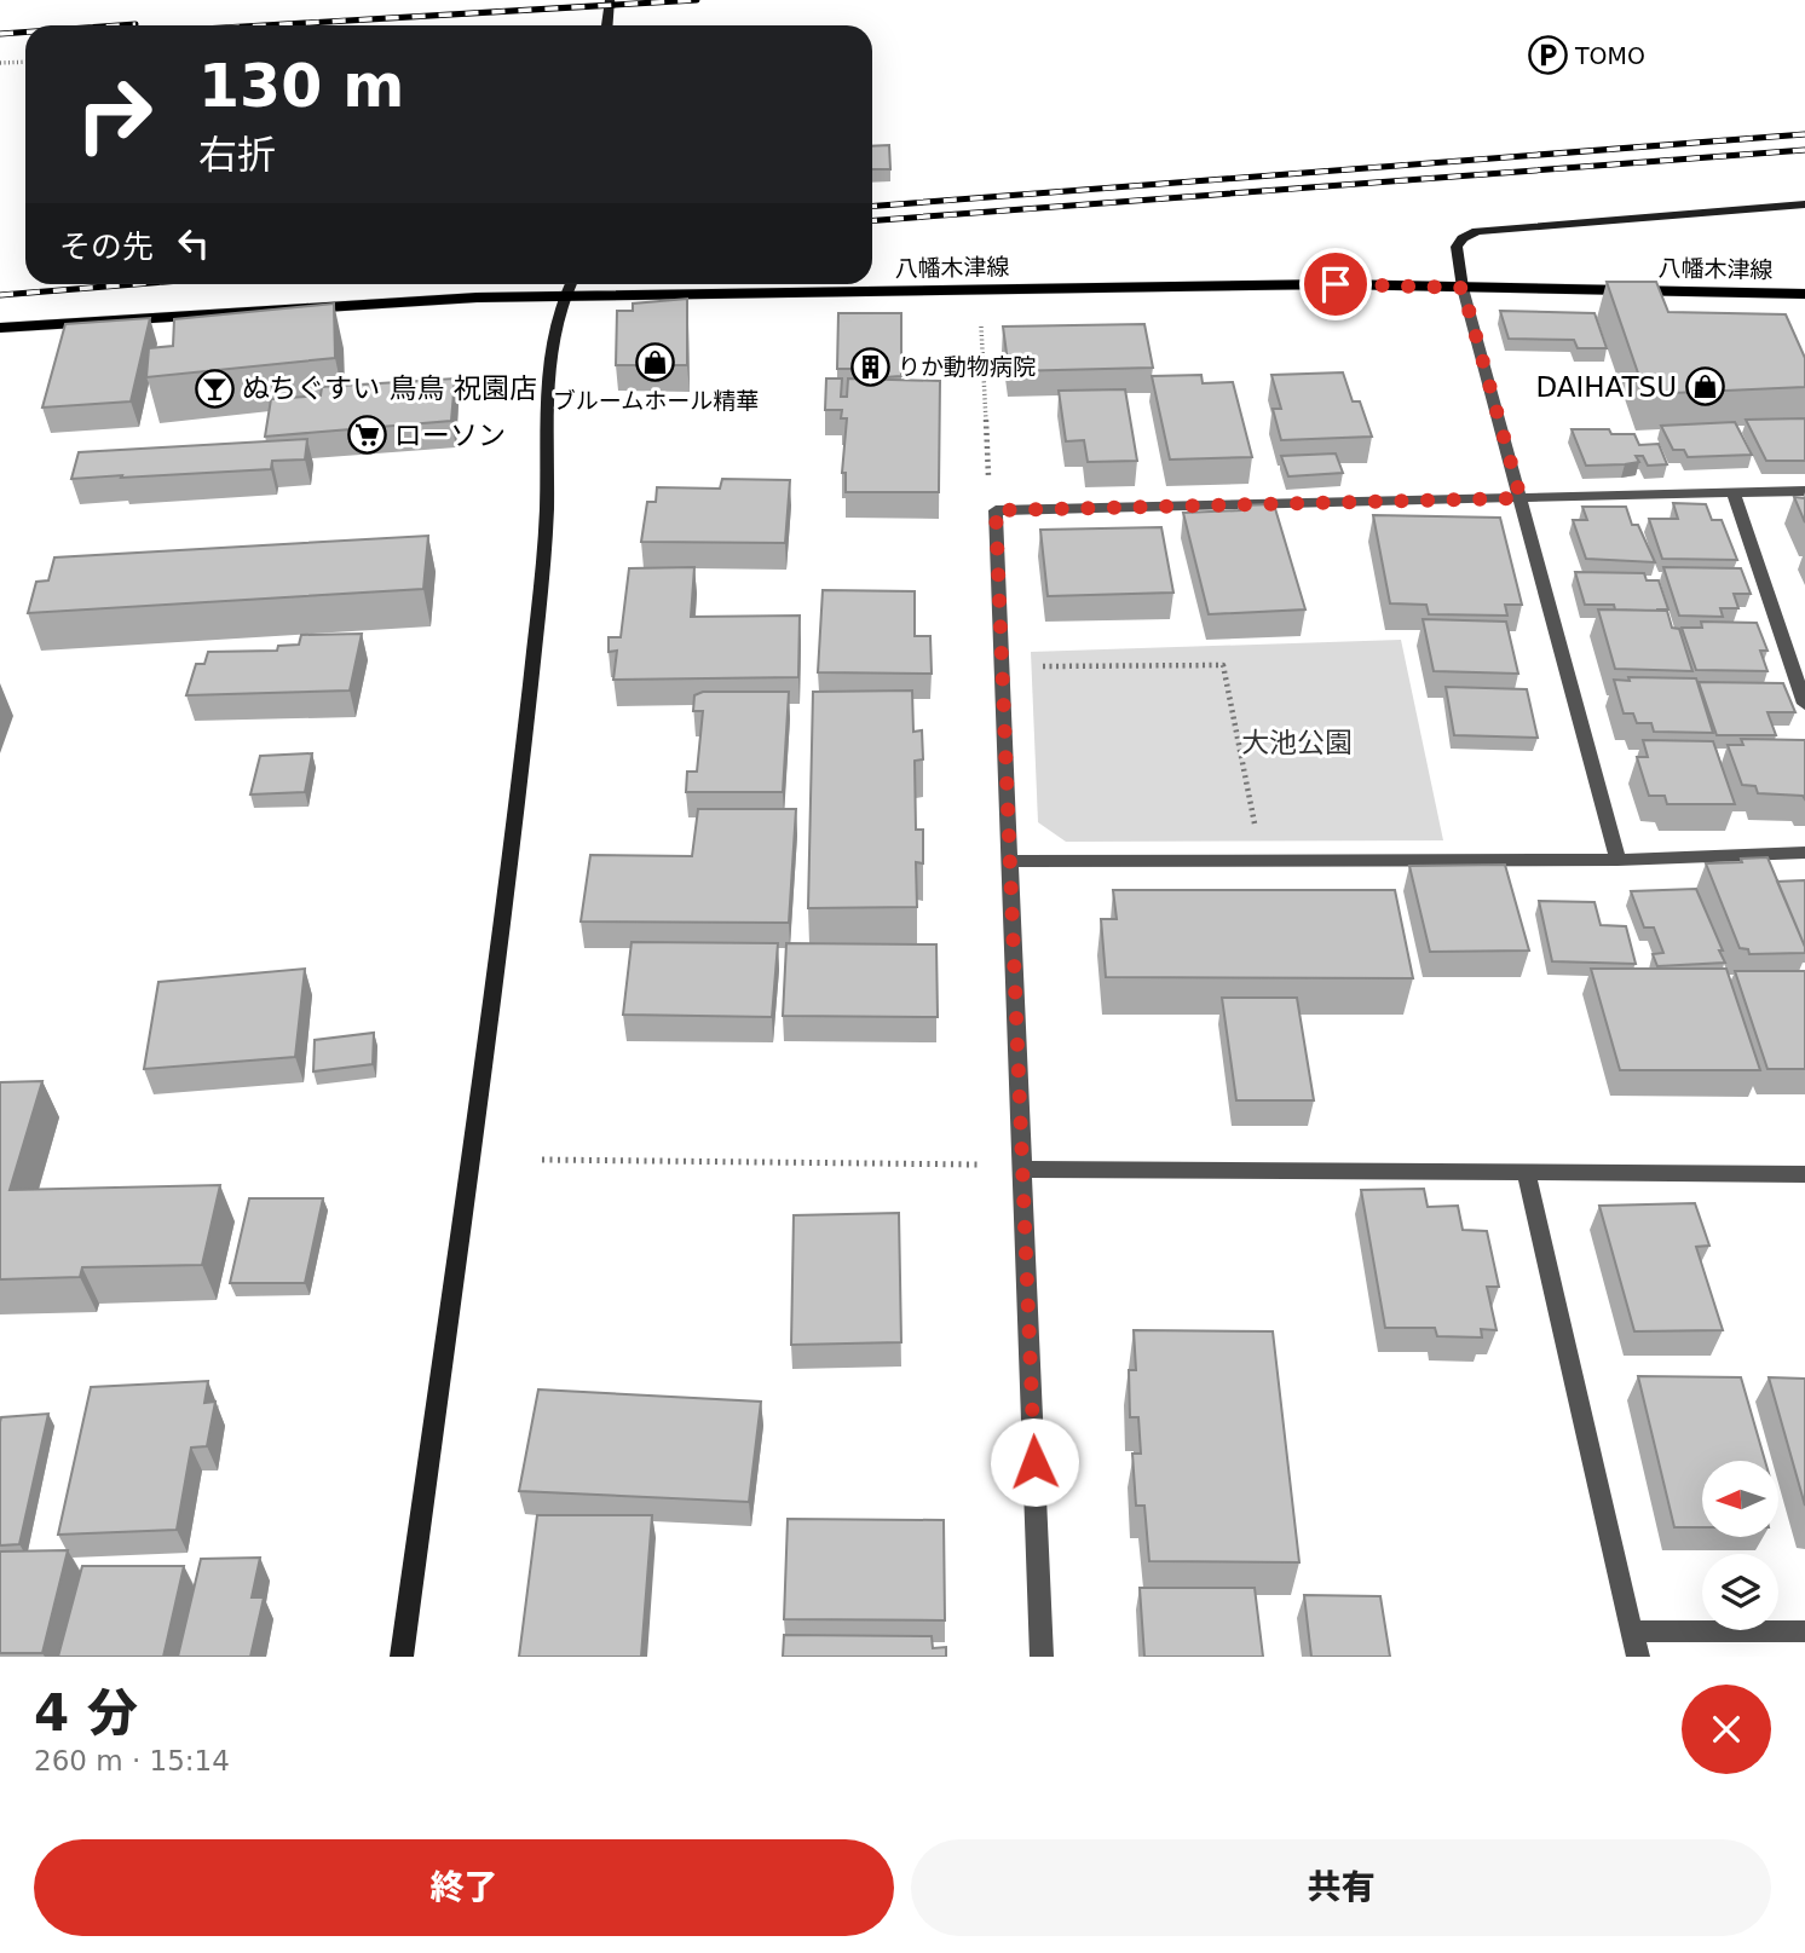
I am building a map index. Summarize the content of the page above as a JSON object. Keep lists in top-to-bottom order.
{
  "streets": {
    "main road": ["八幡木津線"]
  },
  "parks": ["大池公園"],
  "places": {
    "parking": ["TOMO"],
    "shop": ["ブルームホール精華", "DAIHATSU"],
    "building": ["りか動物病院"],
    "bar": ["ぬちぐすい 鳥鳥 祝園店"],
    "supermarket": ["ローソン"]
  },
  "north": "left",
  "page": {
    "turn": ["130 m", "右折"],
    "then": "その先",
    "heading": ["4 分", "260 m · 15:14"],
    "buttons": ["終了", "共有"]
  }
}
